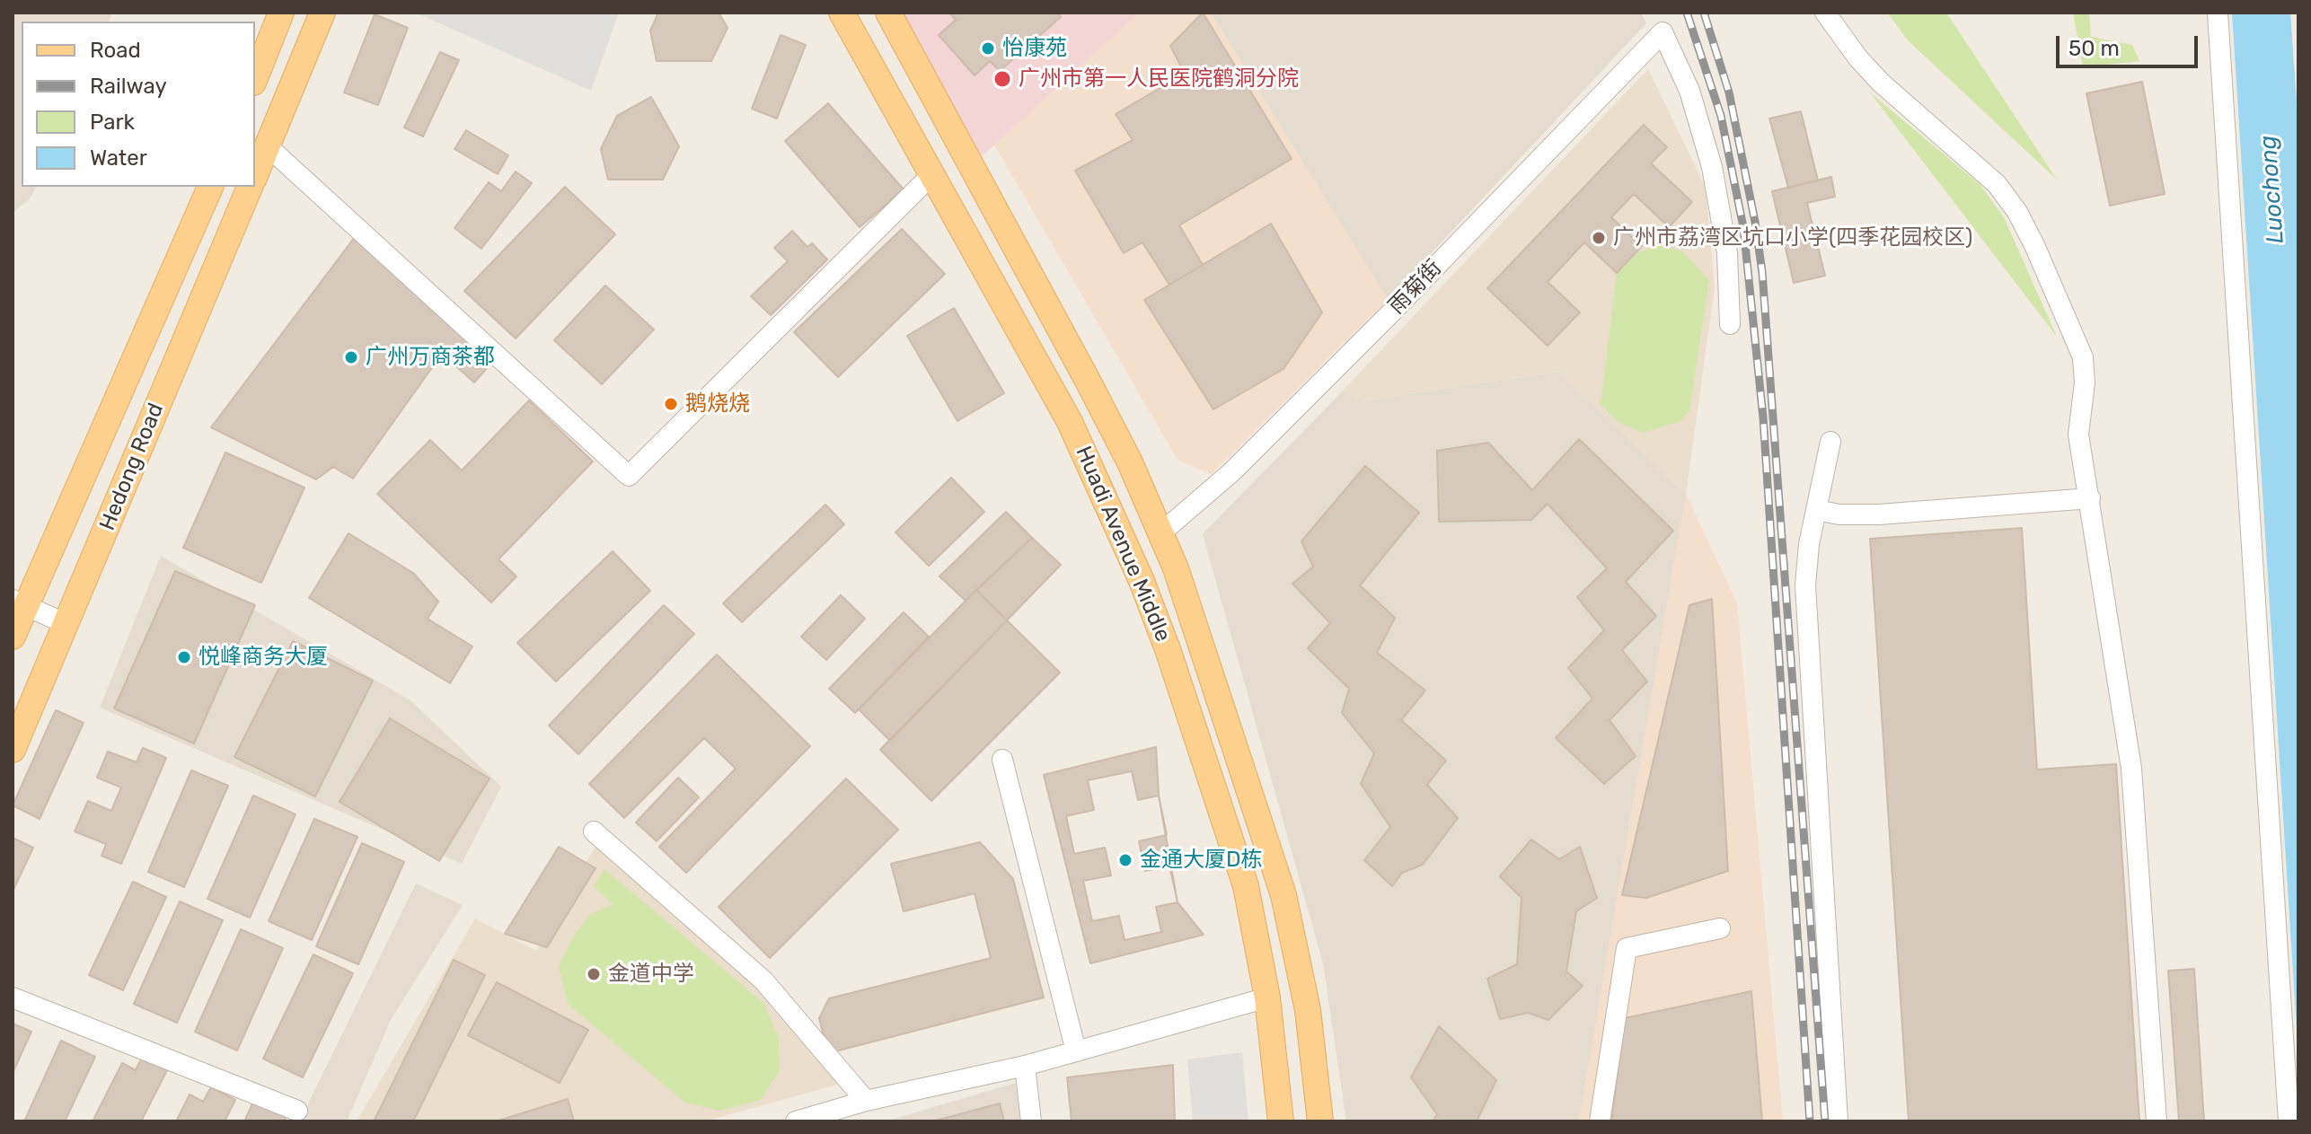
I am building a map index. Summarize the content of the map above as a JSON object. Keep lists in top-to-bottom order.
{
  "streets": {
    "main road": ["Hedong Road", "Huadi Avenue Middle"],
    "street": ["雨菊街"]
  },
  "crossings": [
    ["雨菊街", "Huadi Avenue Middle"]
  ],
  "water": ["Luochong"],
  "places": [
    "怡康苑",
    "广州市第一人民医院鹤洞分院",
    "广州市荔湾区坑口小学(四季花园校区)",
    "广州万商茶都",
    "鹅烧烧",
    "悦峰商务大厦",
    "金通大厦D栋",
    "金道中学"
  ],
  "legend": [
    "Road",
    "Railway",
    "Park",
    "Water"
  ],
  "scale_bar": "50 m"
}
